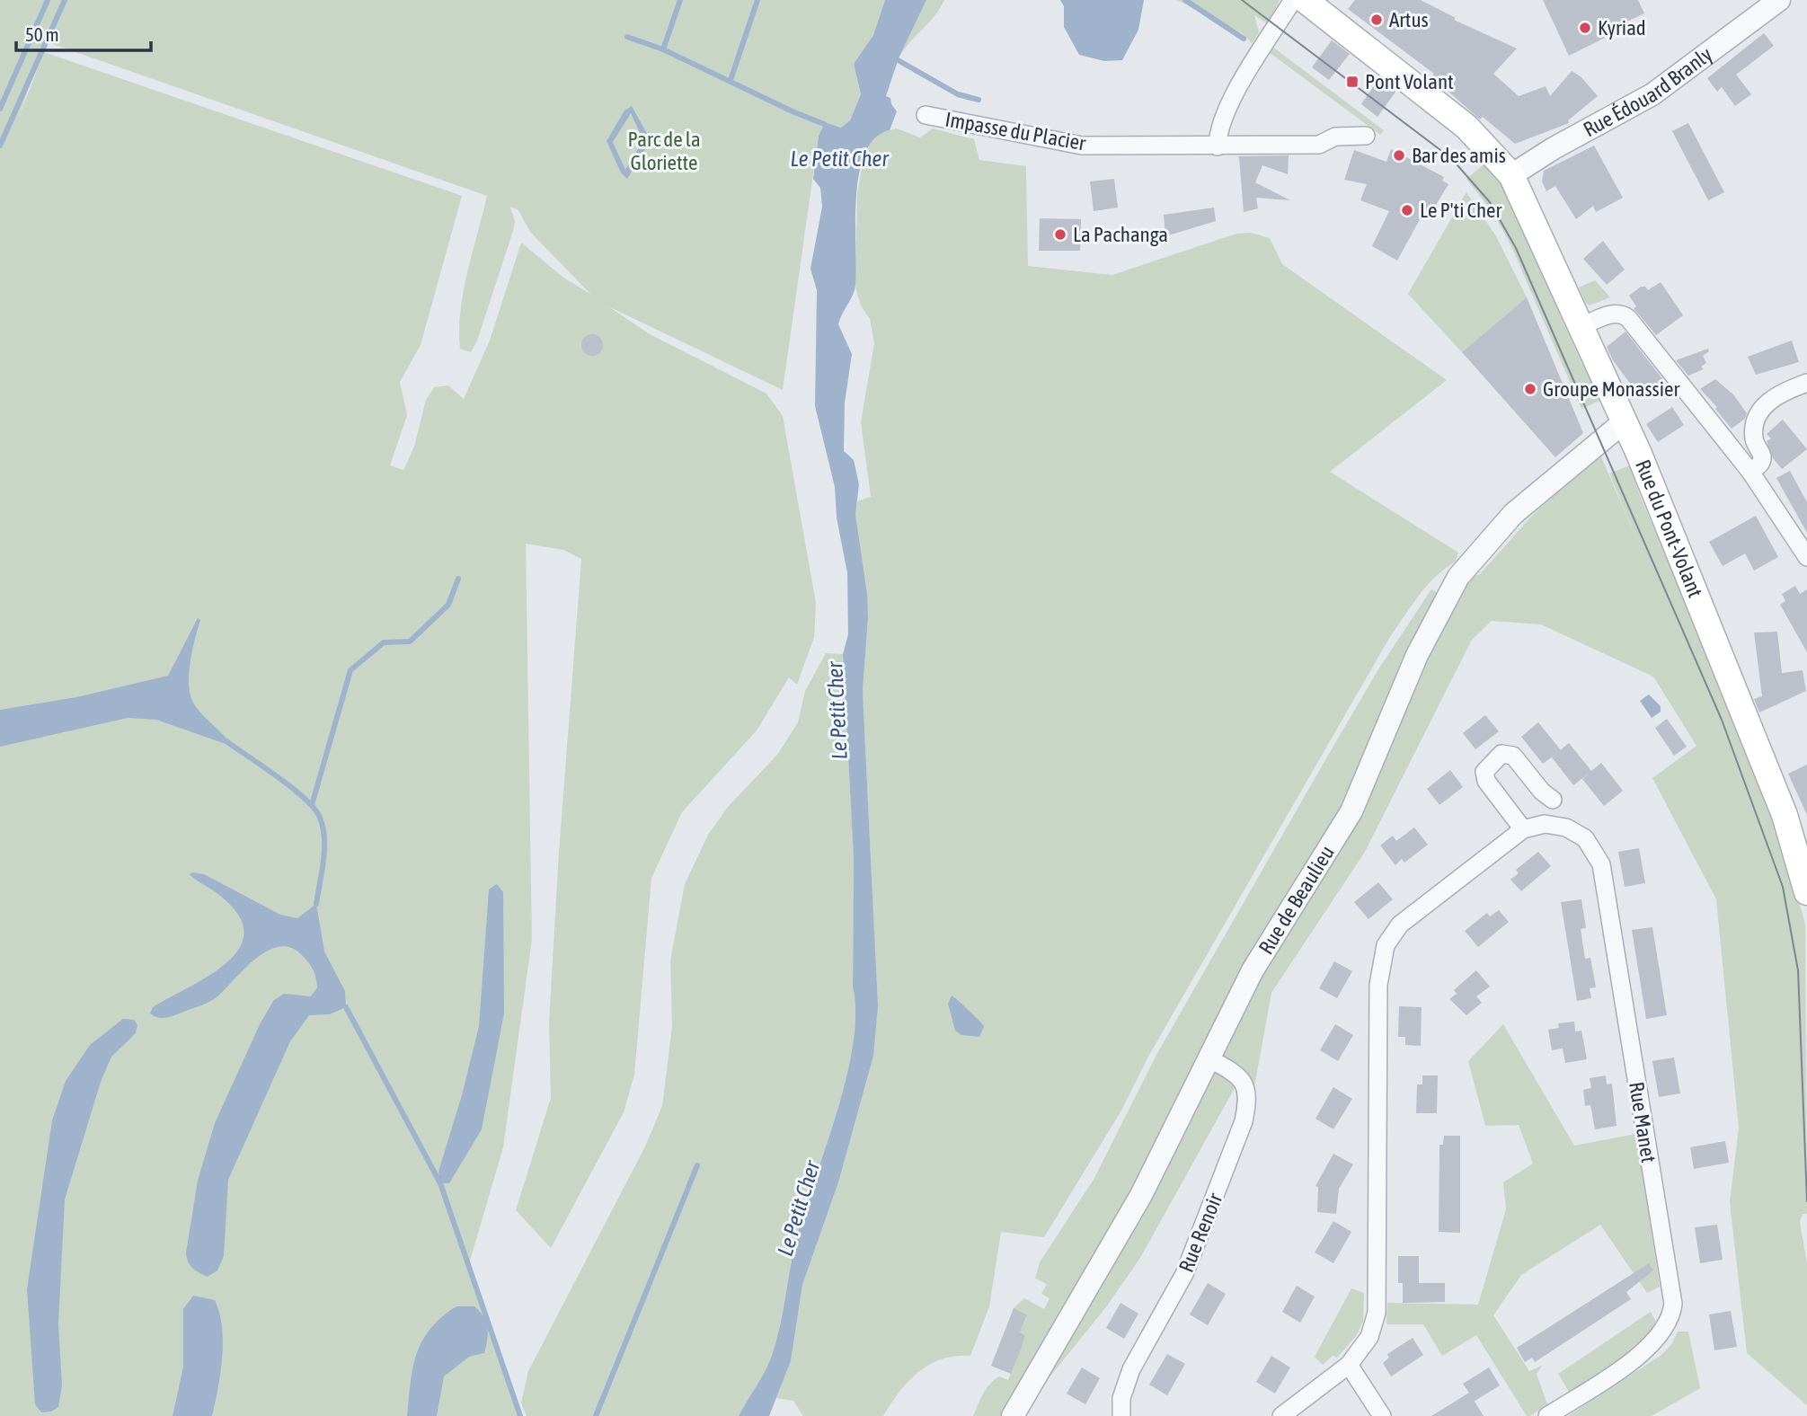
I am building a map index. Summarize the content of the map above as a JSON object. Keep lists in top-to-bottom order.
{
  "streets": {
    "main road": ["Rue du Pont-Volant"],
    "street": [
      "Rue Édouard Branly",
      "Impasse du Placier",
      "Rue de Beaulieu",
      "Rue Manet",
      "Rue Renoir"
    ]
  },
  "crossings": [
    ["Rue Édouard Branly", "Rue du Pont-Volant"],
    ["Rue du Pont-Volant", "Rue de Beaulieu"],
    ["Rue de Beaulieu", "Rue Renoir"]
  ],
  "water": ["Le Petit Cher"],
  "parks": ["Parc de la Gloriette"],
  "places": {
    "other": [
      "Artus",
      "Kyriad",
      "Bar des amis",
      "Le P'ti Cher",
      "La Pachanga",
      "Groupe Monassier"
    ],
    "transit": ["Pont Volant"]
  },
  "scale_bar": "50 m"
}
